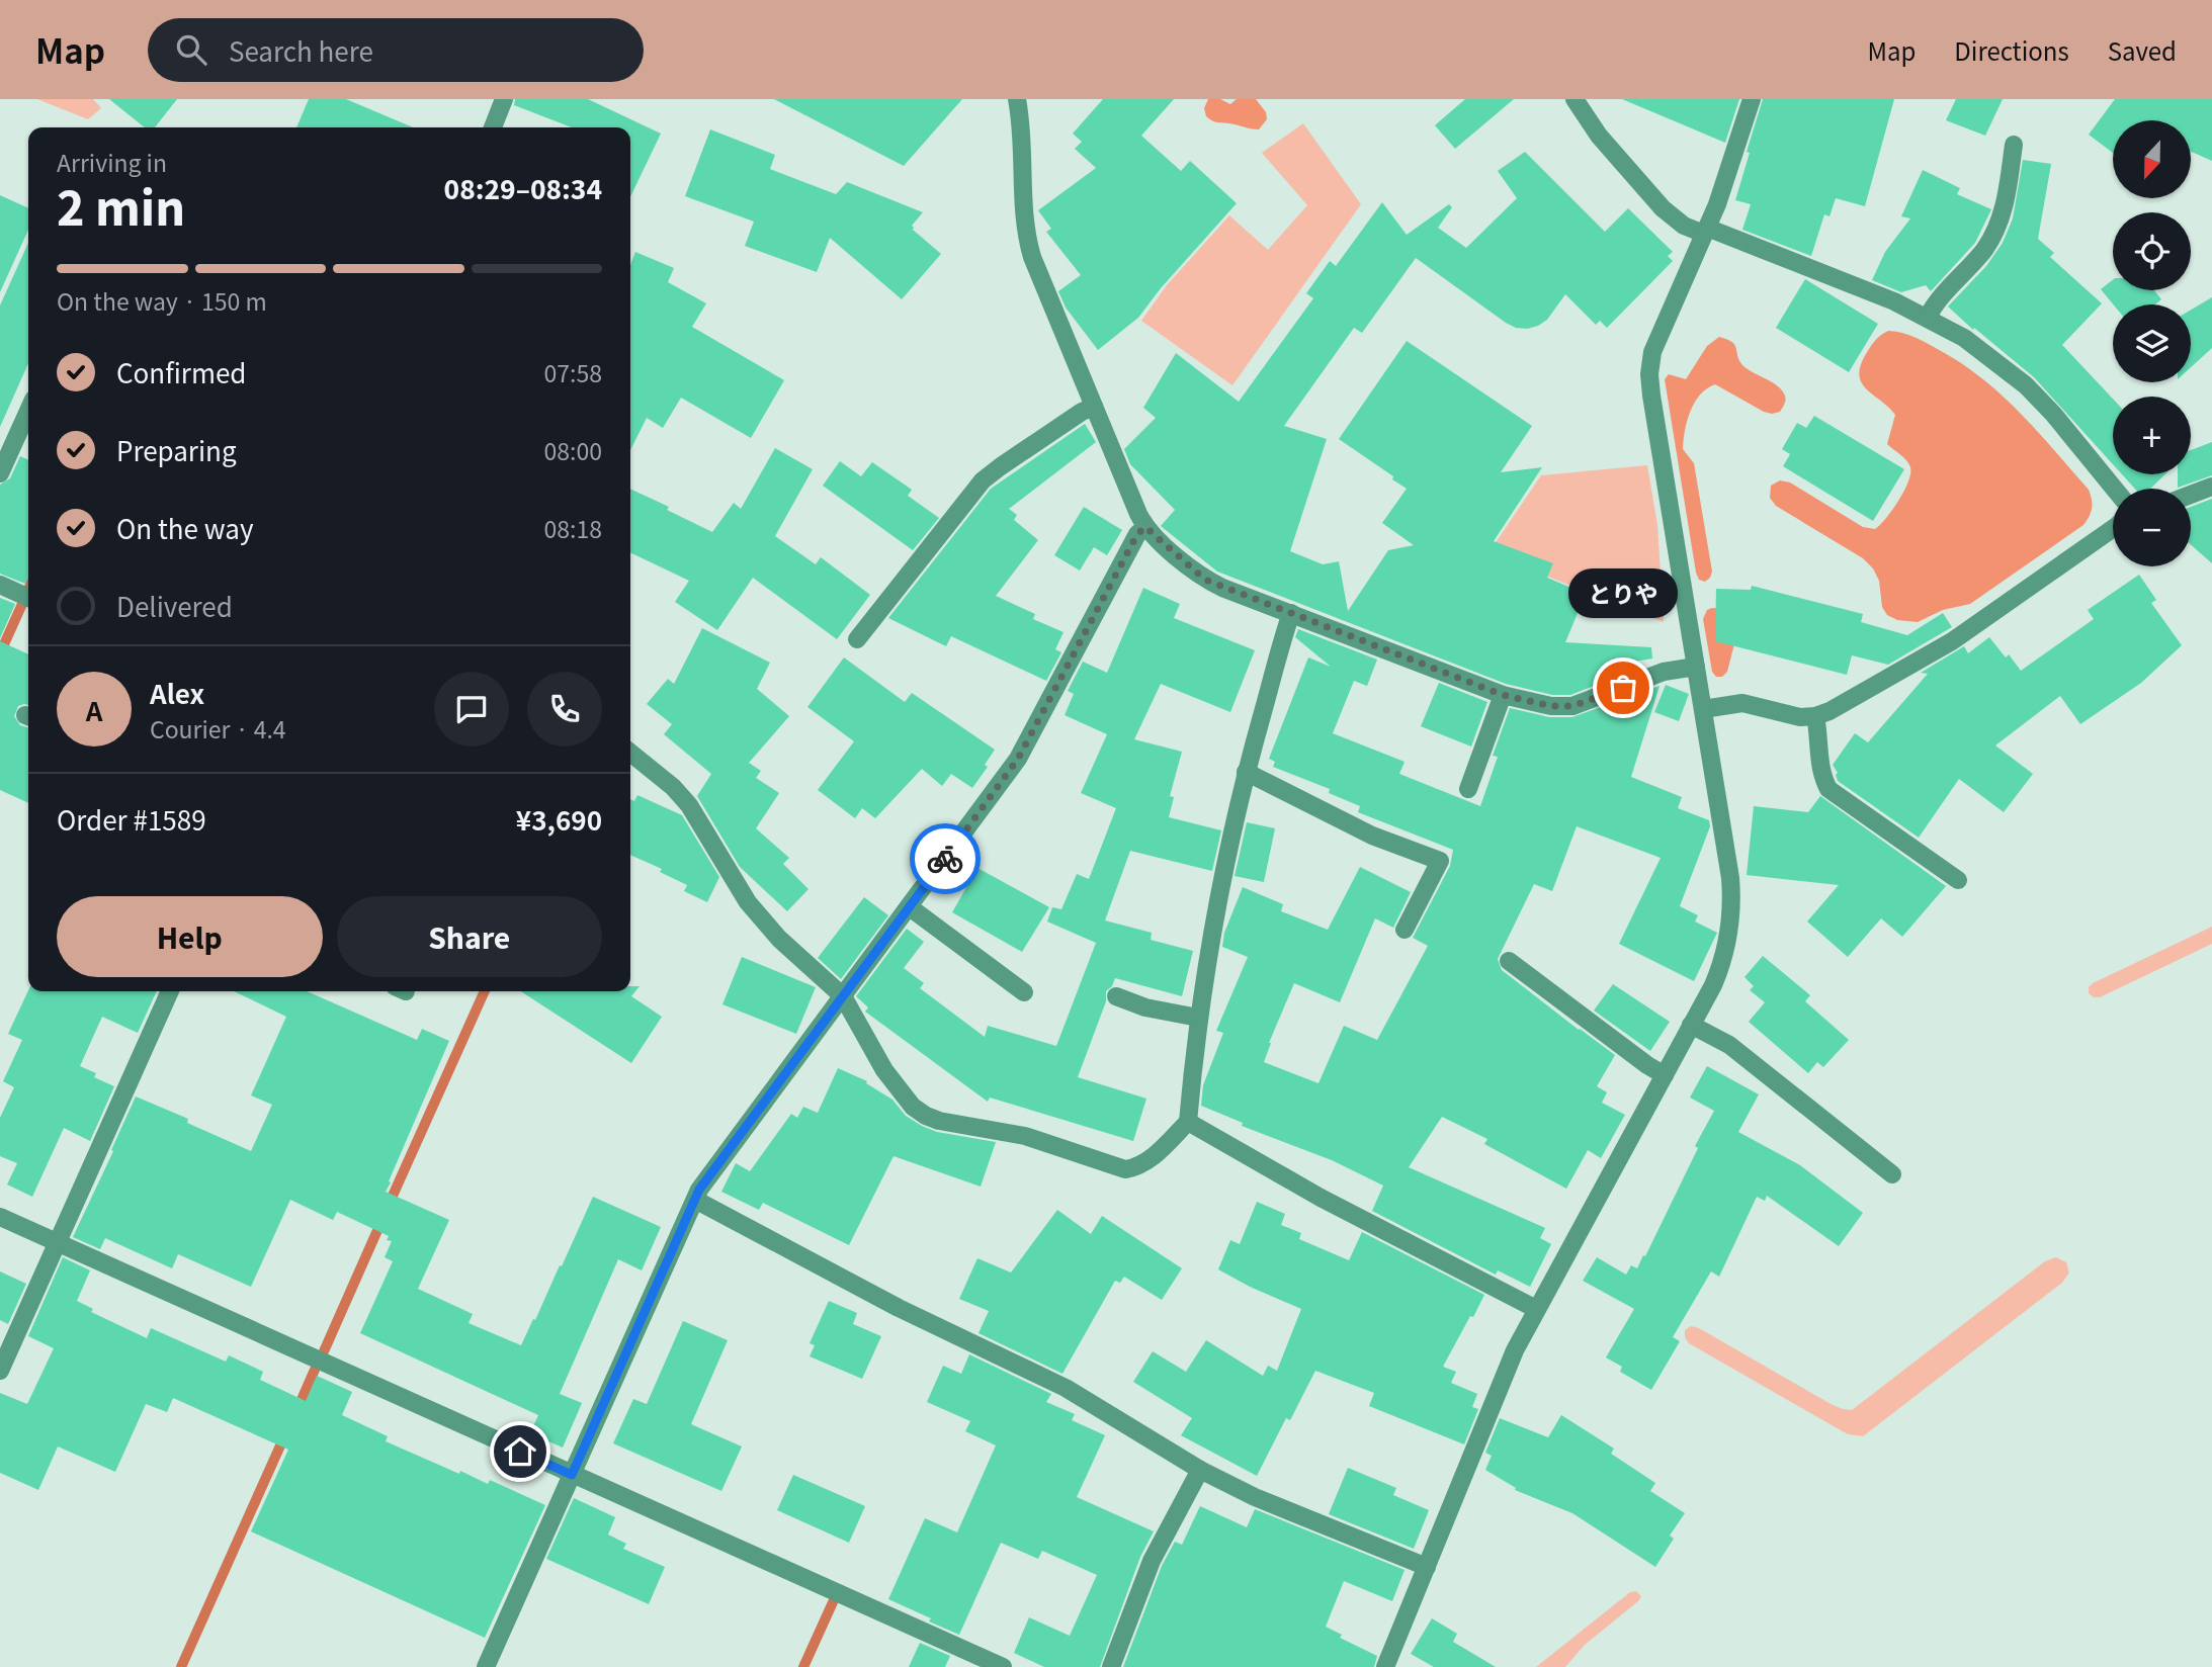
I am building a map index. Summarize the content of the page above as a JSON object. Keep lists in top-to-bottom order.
{
  "places": ["とりや"],
  "north": "bottom",
  "page": {
    "header": "Map",
    "search": "Search here",
    "nav": ["Map", "Directions", "Saved"],
    "map_buttons": ["+", "−"],
    "heading": ["2 min", "Arriving in", "08:29–08:34"],
    "panel": [
      "Alex",
      "Courier · 4.4",
      "Order #1589",
      "¥3,690"
    ],
    "bar": "On the way · 150 m",
    "list": [
      ["Confirmed", "07:58"],
      ["Preparing", "08:00"],
      ["On the way", "08:18"],
      "Delivered"
    ],
    "bubble": "とりや",
    "round": "A",
    "buttons": ["Help", "Share"]
  }
}
